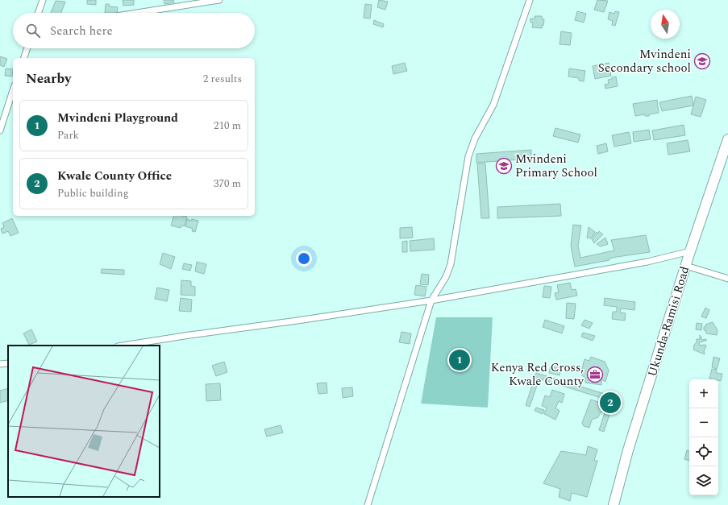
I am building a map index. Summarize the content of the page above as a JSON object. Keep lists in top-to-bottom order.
{
  "streets": {
    "highway": ["Ukunda-Ramisi Road"]
  },
  "places": {
    "school or university": ["Mvindeni Secondary school", "Mvindeni Primary School"],
    "office": ["Kenya Red Cross, Kwale County"]
  },
  "north": "top",
  "page": {
    "search": "Search here",
    "heading": ["Nearby", "2 results"],
    "list": [
      {
        "mark": "1",
        "name": "Mvindeni Playground",
        "note": "Park",
        "value": "210 m"
      },
      {
        "mark": "2",
        "name": "Kwale County Office",
        "note": "Public building",
        "value": "370 m"
      }
    ],
    "pins": ["1", "2"],
    "map_buttons": ["+", "−"]
  }
}
